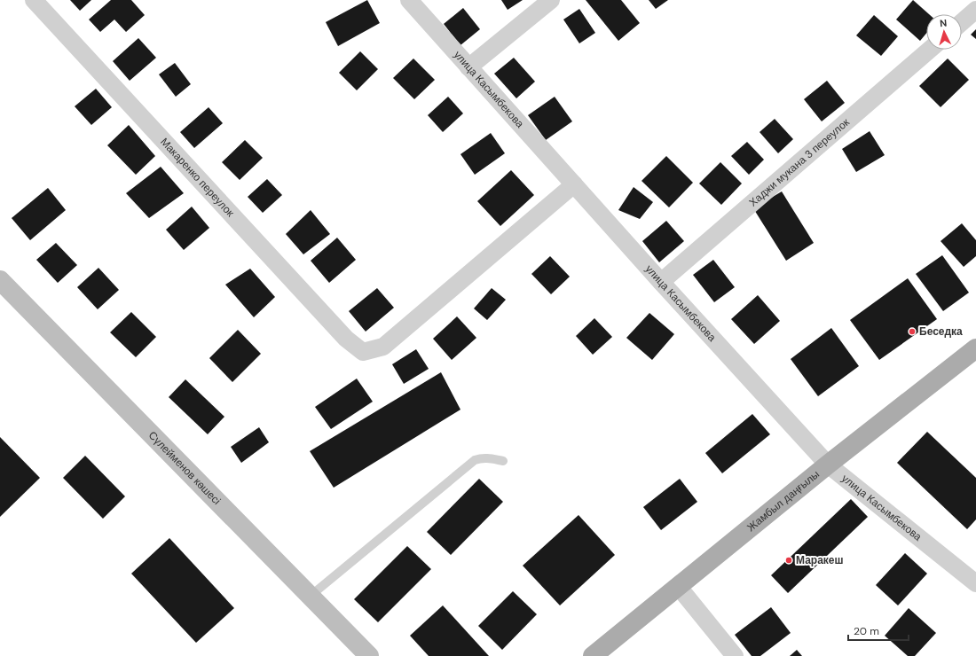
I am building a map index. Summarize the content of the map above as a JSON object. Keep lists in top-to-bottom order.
{
  "streets": {
    "main road": ["Сүлейменов көшесі", "Жамбыл даңғылы"],
    "street": ["улица Касымбекова", "Хаджи мукана 3 переулок", "Макаренко переулок"]
  },
  "crossings": [
    ["улица Касымбекова", "Хаджи мукана 3 переулок"],
    ["улица Касымбекова", "Макаренко переулок"],
    ["улица Касымбекова", "Жамбыл даңғылы"]
  ],
  "places": ["Беседка", "Маракеш"],
  "scale_bar": "20 m",
  "north": "top"
}
